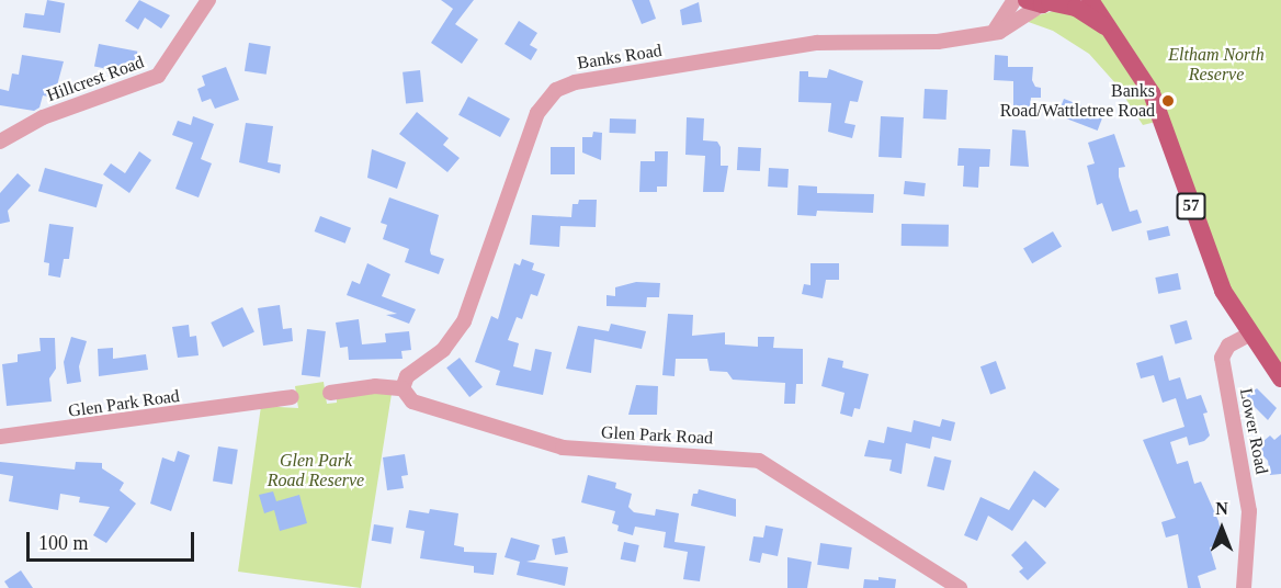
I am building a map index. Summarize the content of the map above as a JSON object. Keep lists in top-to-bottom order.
{
  "streets": {
    "main road": ["57"],
    "street": [
      "Banks Road",
      "Hillcrest Road",
      "Glen Park Road",
      "Lower Road"
    ]
  },
  "crossings": [
    ["Banks Road", "57"],
    ["Banks Road", "Glen Park Road"],
    ["57", "Lower Road"]
  ],
  "parks": ["Eltham North Reserve", "Glen Park Road Reserve"],
  "places": ["Banks Road/Wattletree Road"],
  "scale_bar": "100 m",
  "north": "top"
}
